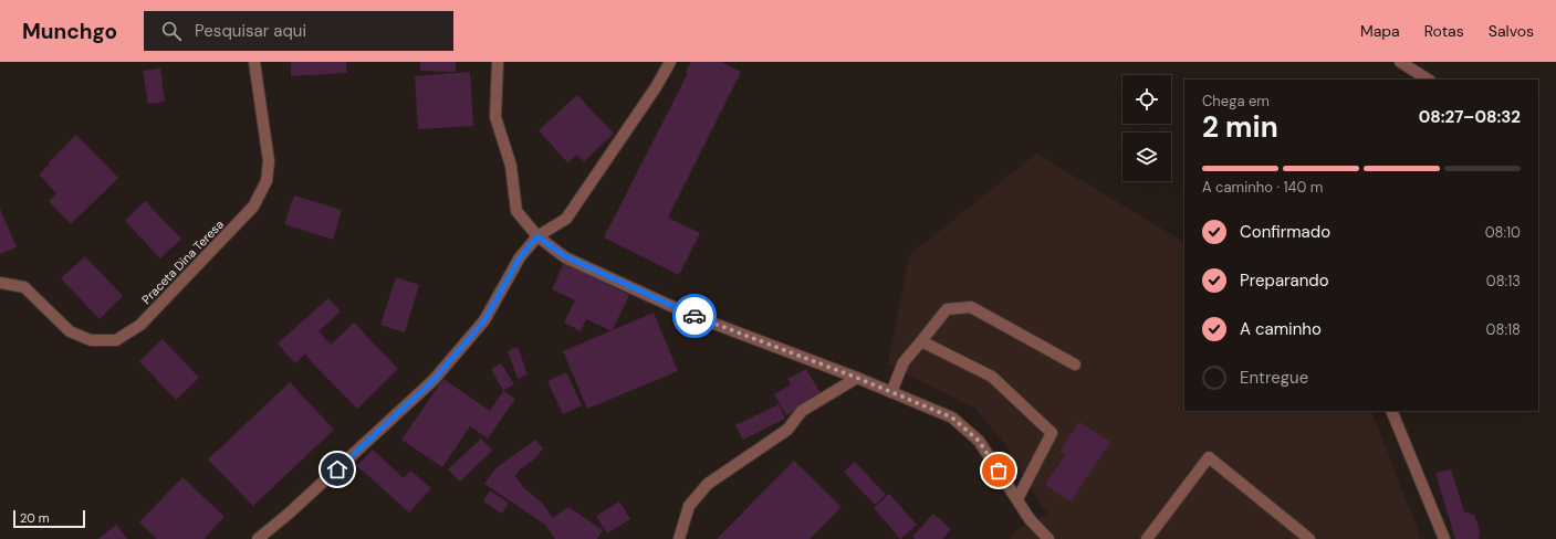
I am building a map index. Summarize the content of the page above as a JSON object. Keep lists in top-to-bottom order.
{
  "streets": {
    "street": ["Praceta Dina Teresa"]
  },
  "scale_bar": "20 m",
  "page": {
    "header": "Munchgo",
    "search": "Pesquisar aqui",
    "nav": ["Mapa", "Rotas", "Salvos"],
    "heading": ["2 min", "Chega em", "08:27–08:32"],
    "bar": "A caminho · 140 m",
    "list": [
      ["Confirmado", "08:10"],
      ["Preparando", "08:13"],
      ["A caminho", "08:18"],
      "Entregue"
    ],
    "scale": "20 m"
  }
}
